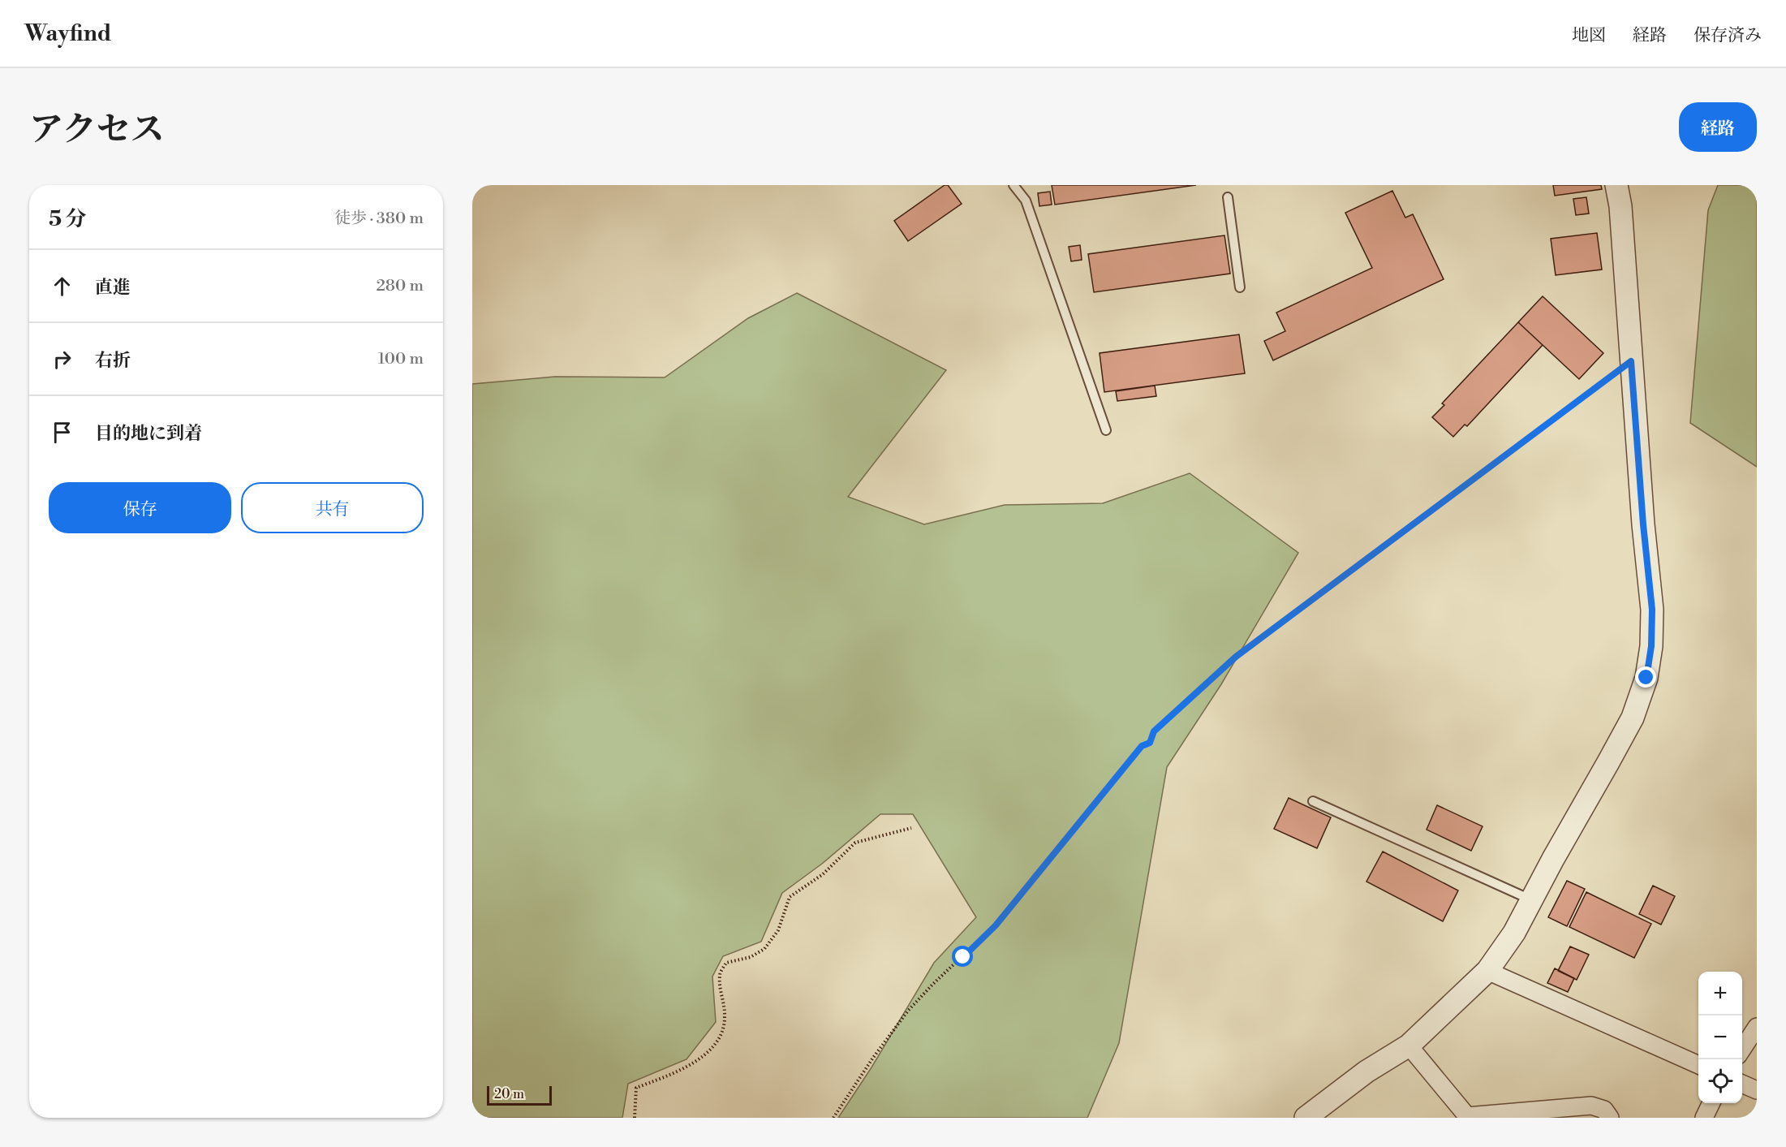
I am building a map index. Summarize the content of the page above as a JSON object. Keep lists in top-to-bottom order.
{
  "scale_bar": "20 m",
  "page": {
    "header": "Wayfind",
    "nav": ["地図", "経路", "保存済み"],
    "title": "アクセス",
    "buttons": [
      "経路",
      ["保存", "共有"]
    ],
    "heading": ["5 分", "徒歩 · 380 m"],
    "list": [
      ["直進", "280 m"],
      ["右折", "100 m"],
      "目的地に到着"
    ],
    "map_buttons": ["+", "−"],
    "scale": "20 m"
  }
}
